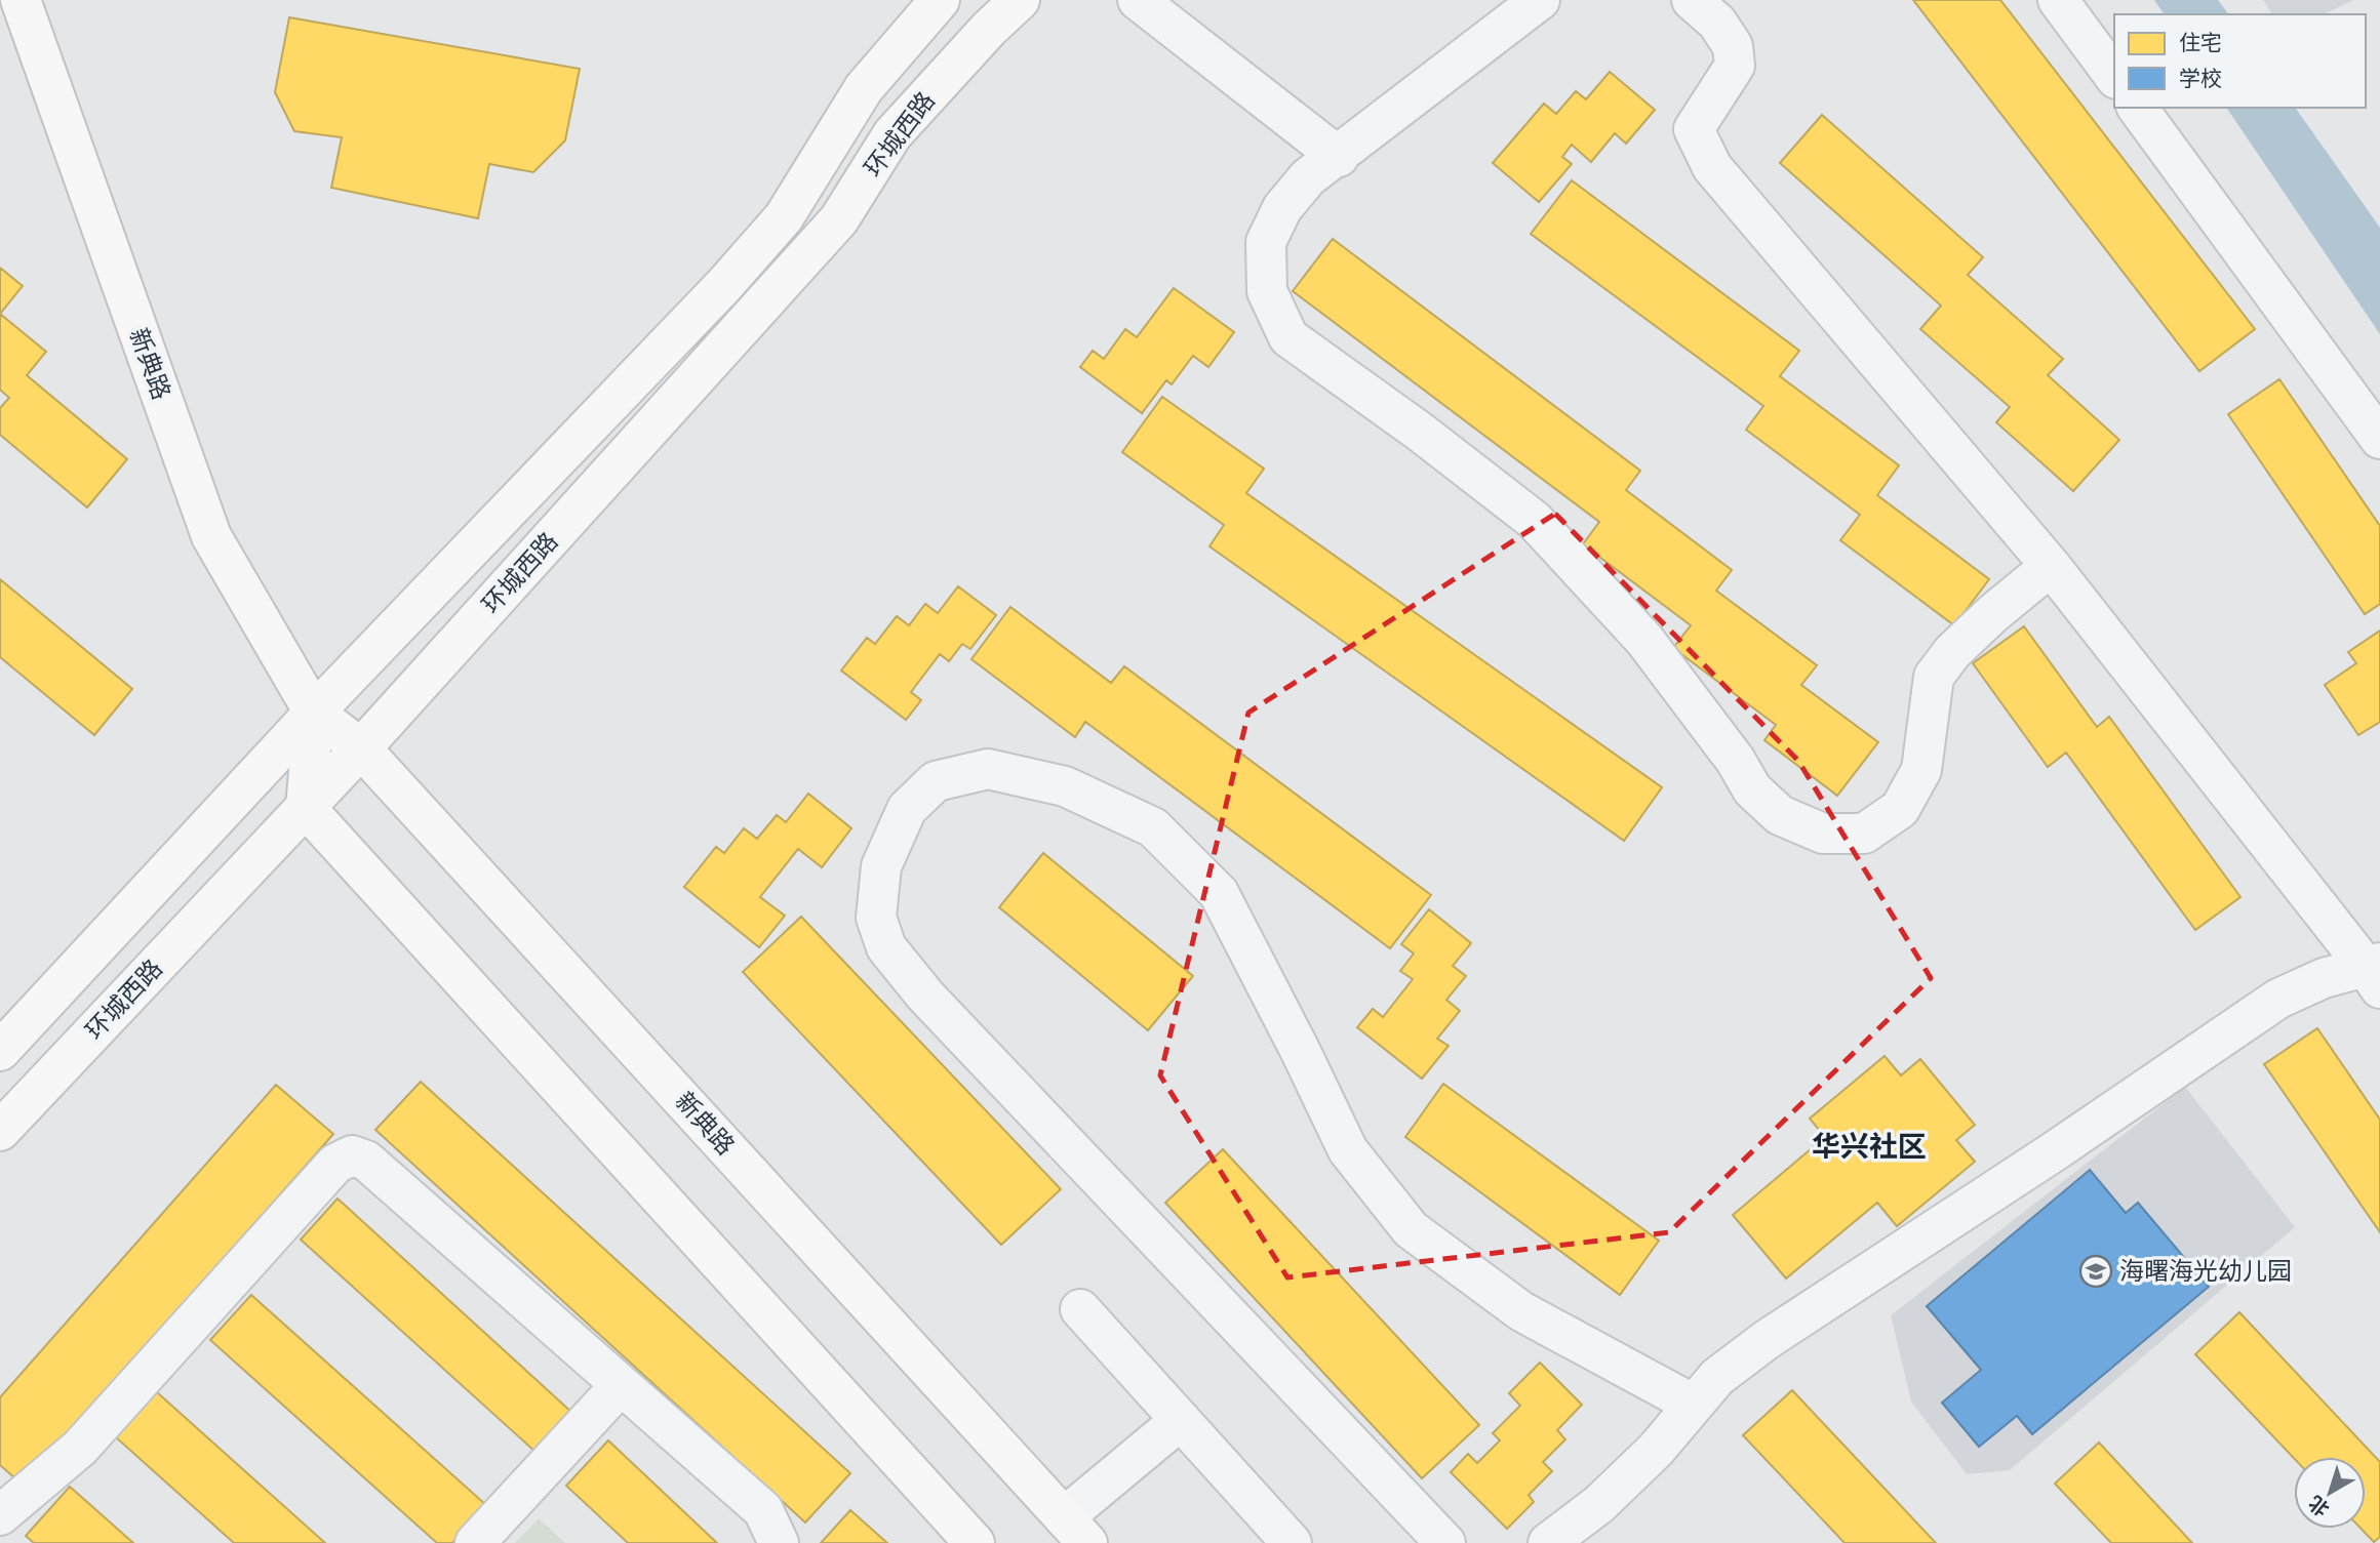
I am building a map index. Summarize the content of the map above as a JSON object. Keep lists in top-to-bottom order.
{
  "streets": {
    "main road": ["环城西路", "新典路"]
  },
  "crossings": [
    ["环城西路", "新典路"]
  ],
  "districts": ["华兴社区"],
  "places": {
    "school or university": ["海曙海光幼儿园"]
  },
  "legend": ["住宅", "学校"],
  "north": "bottom left"
}
